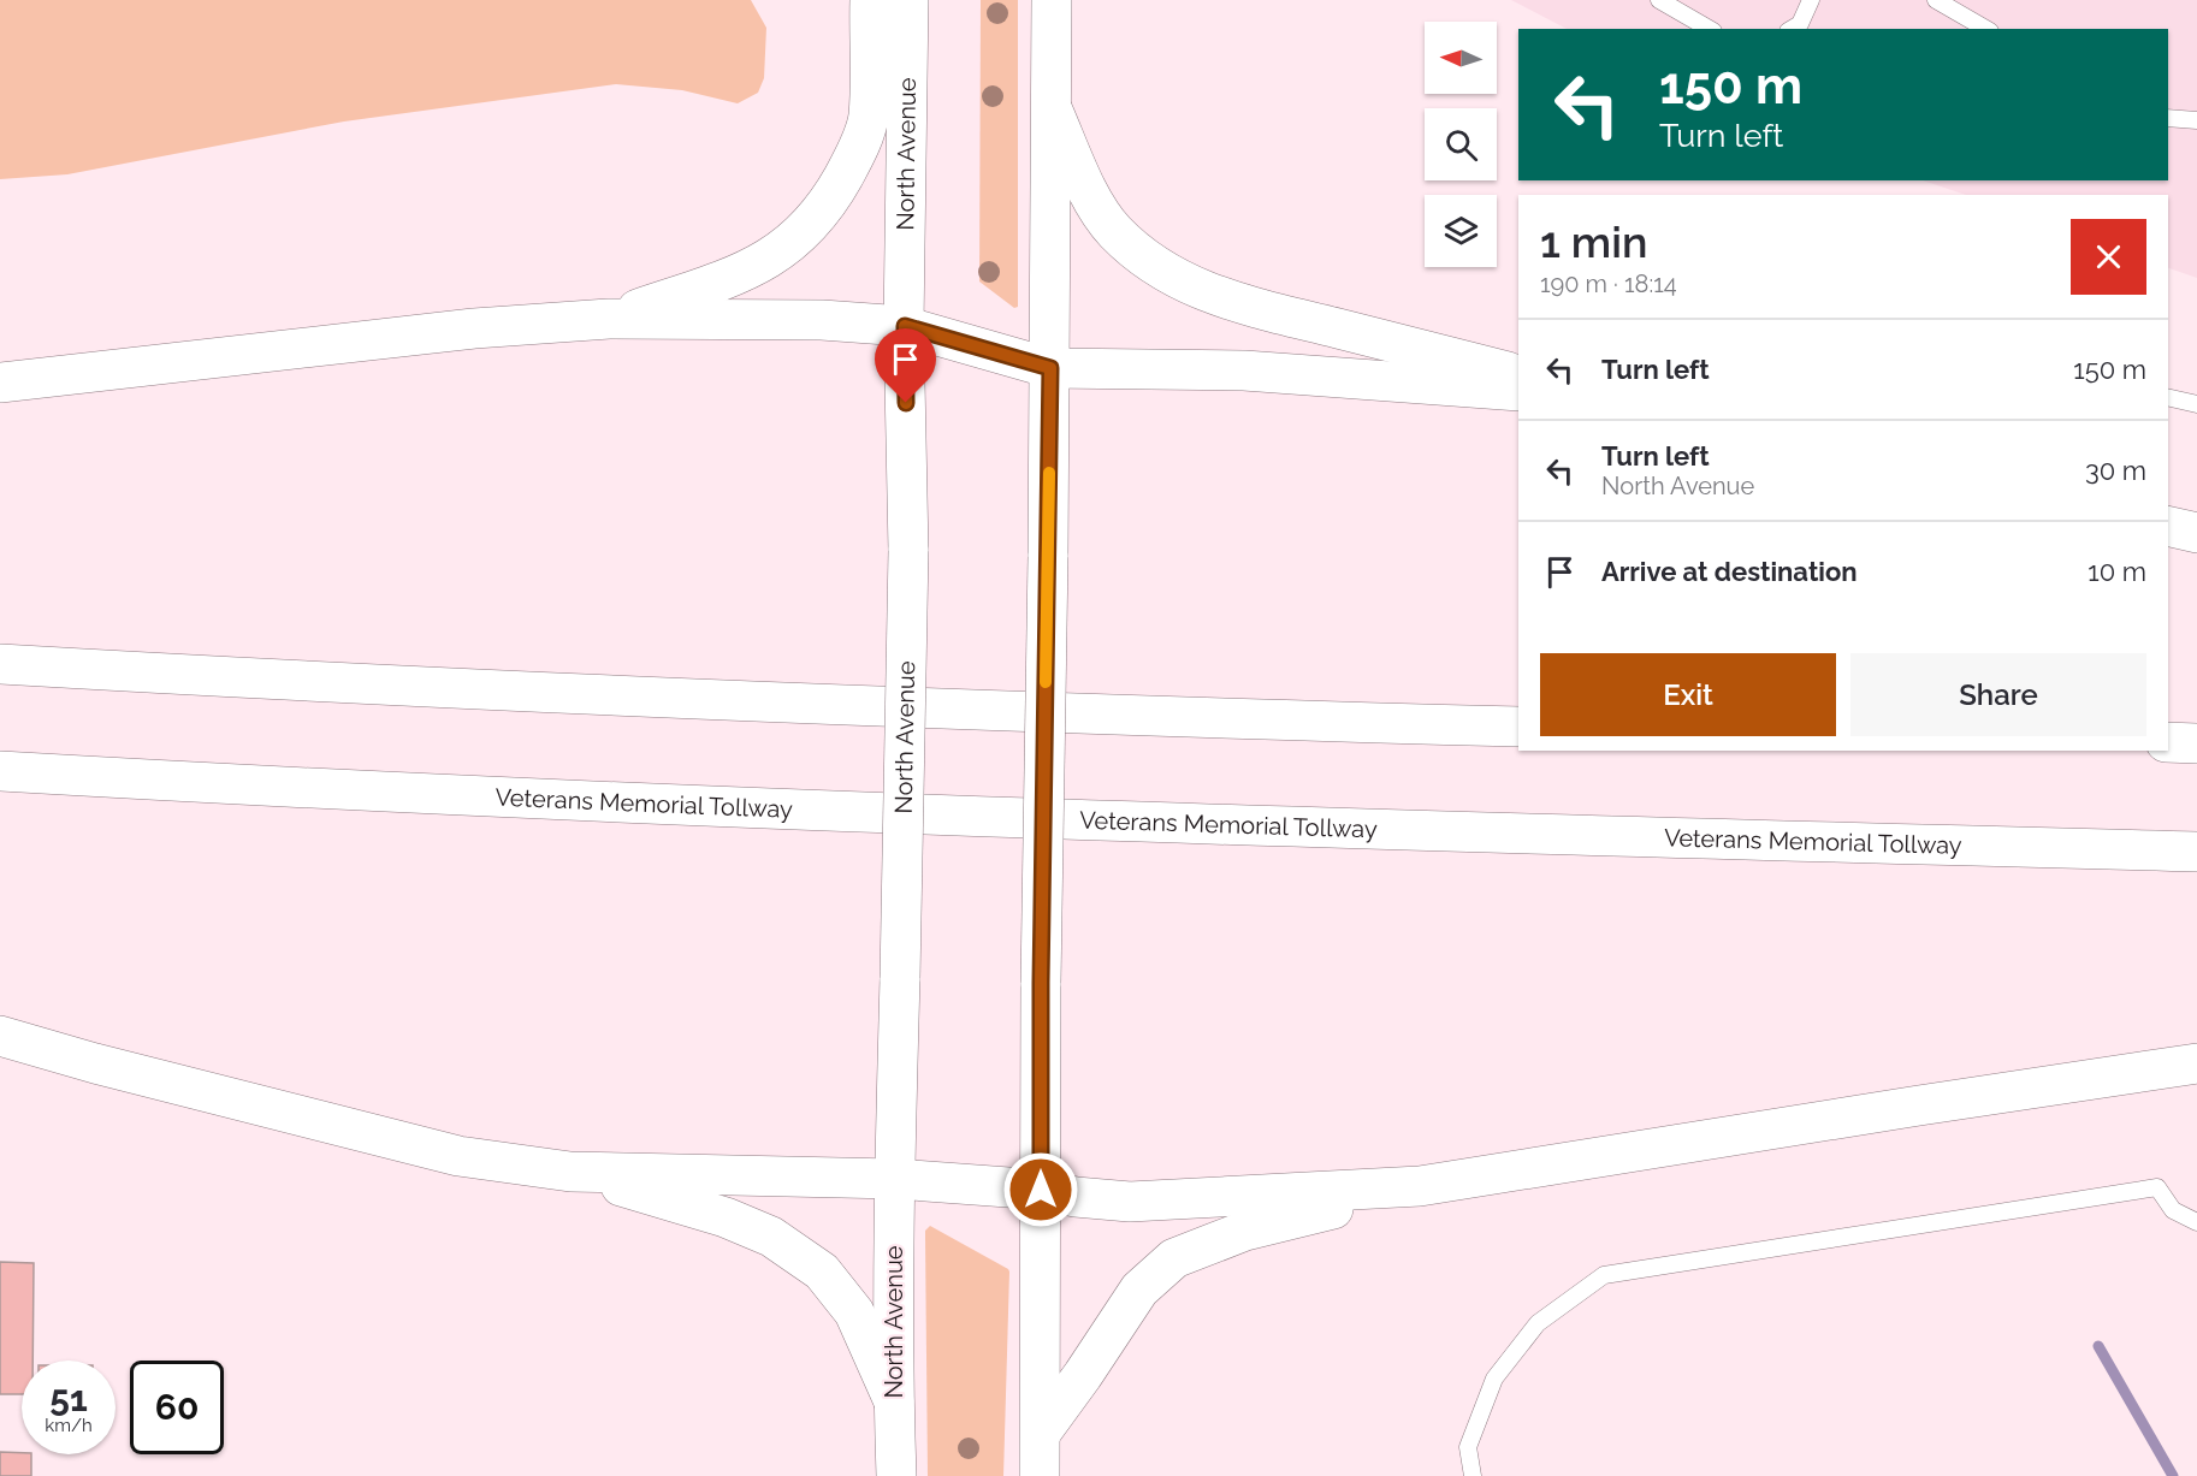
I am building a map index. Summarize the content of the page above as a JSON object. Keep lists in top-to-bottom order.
{
  "streets": {
    "main road": ["North Avenue", "Veterans Memorial Tollway"]
  },
  "north": "left",
  "page": {
    "turn": ["150 m", "Turn left"],
    "heading": ["1 min", "190 m · 18:14"],
    "list": [
      {
        "name": "Turn left",
        "value": "150 m"
      },
      {
        "name": "Turn left",
        "note": "North Avenue",
        "value": "30 m"
      },
      {
        "name": "Arrive at destination",
        "value": "10 m"
      }
    ],
    "buttons": ["Exit", "Share"],
    "speed": "51 km/h",
    "limit": "60"
  }
}
